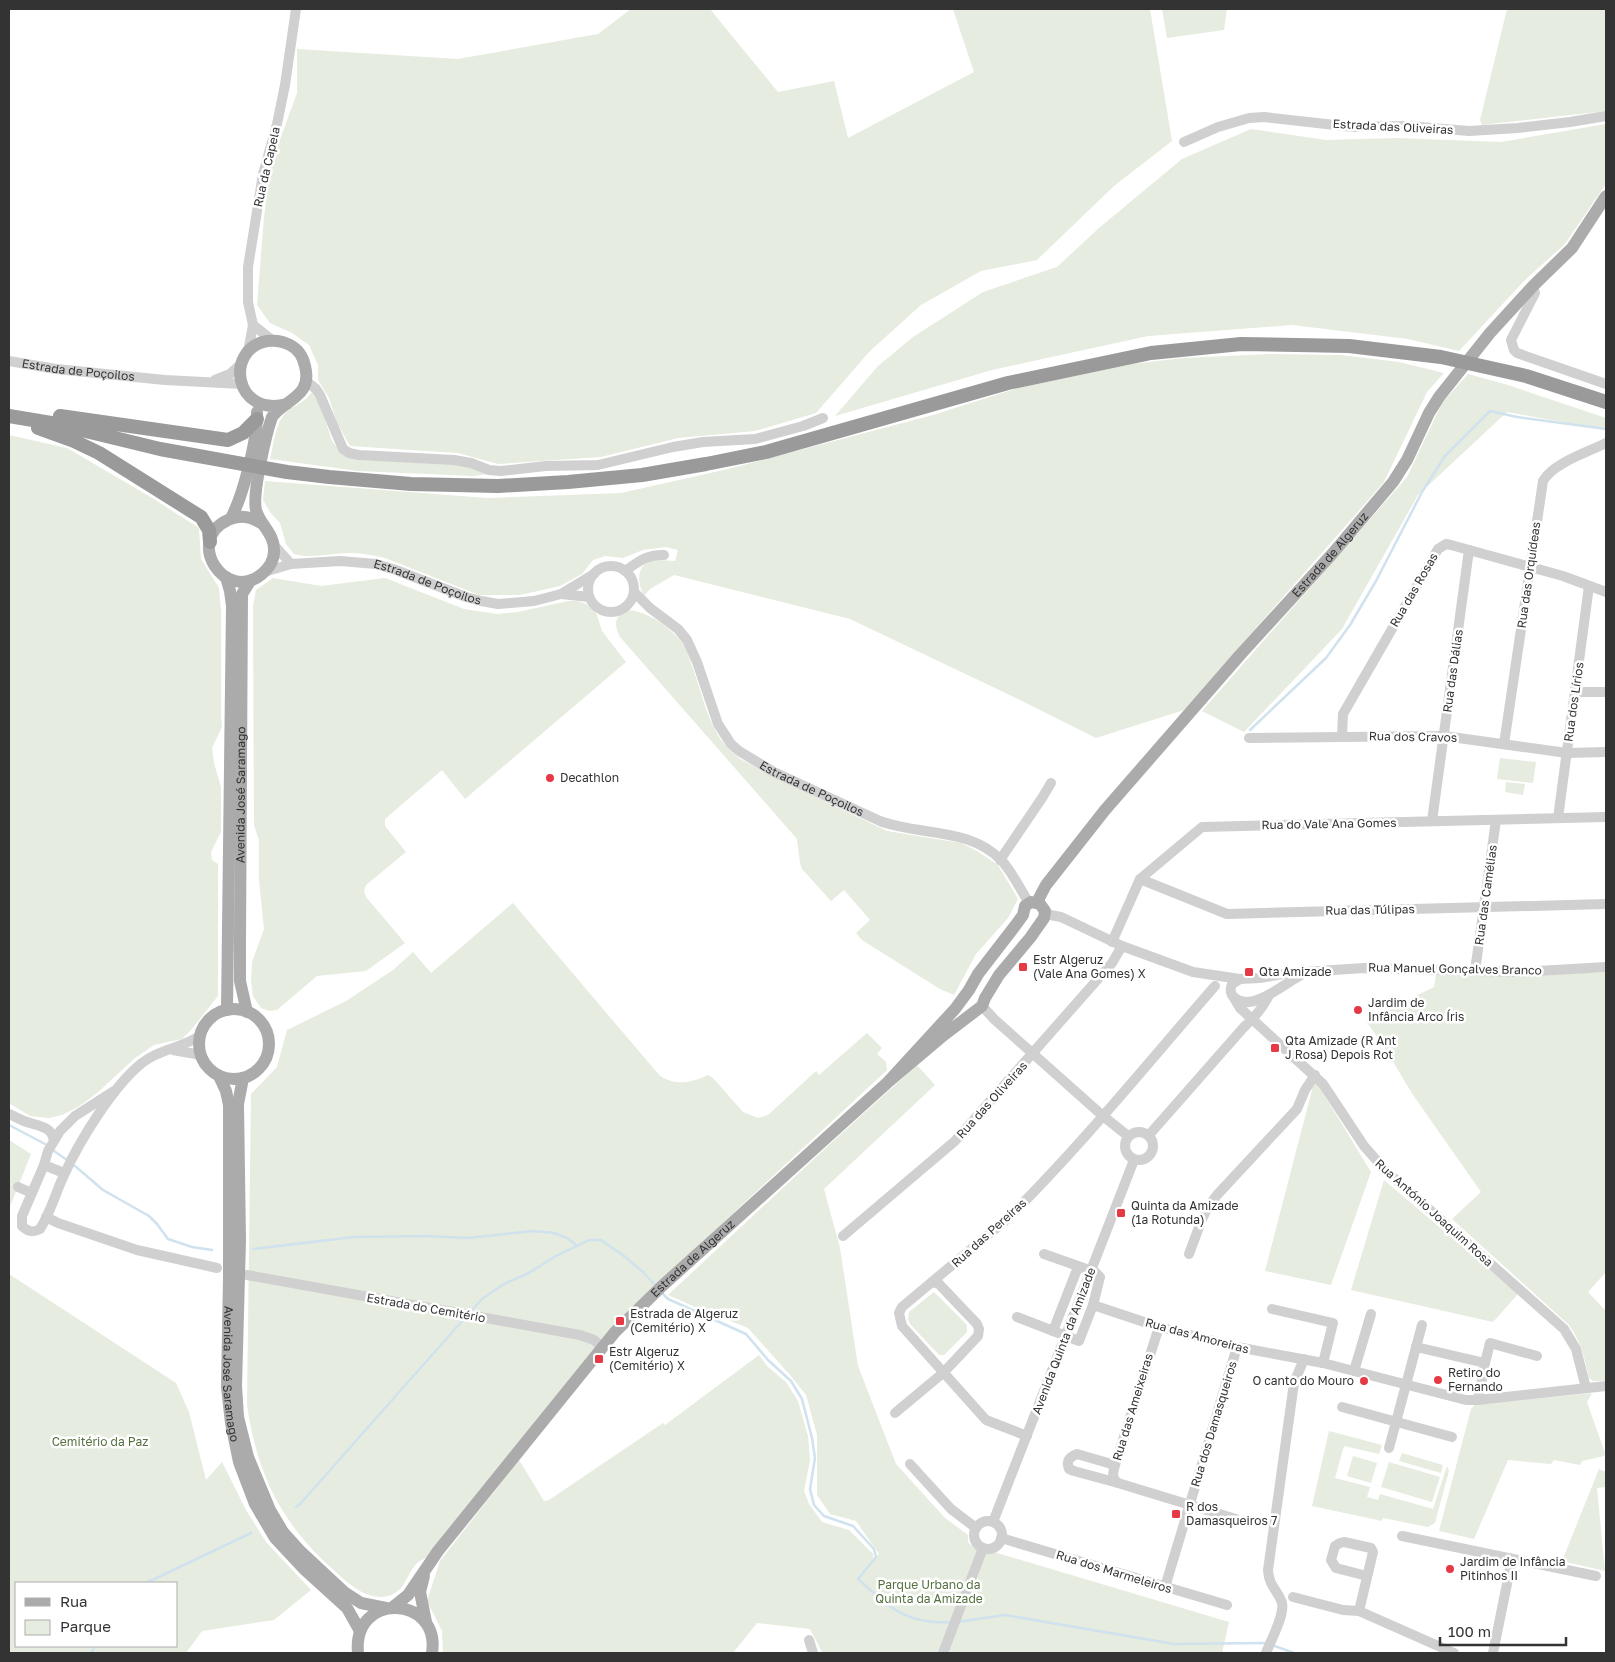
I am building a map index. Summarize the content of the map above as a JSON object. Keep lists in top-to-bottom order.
{
  "streets": {
    "main road": ["Estrada de Poçoilos", "Estrada de Algeruz", "Avenida José Saramago"],
    "street": [
      "Estrada das Oliveiras",
      "Rua da Capela",
      "Rua das Orquídeas",
      "Rua das Rosas",
      "Rua das Dálias",
      "Rua dos Lírios",
      "Rua dos Cravos",
      "Rua do Vale Ana Gomes",
      "Rua das Camélias",
      "Rua das Túlipas",
      "Rua Manuel Gonçalves Branco",
      "Rua das Oliveiras",
      "Rua António Joaquim Rosa",
      "Rua das Pereiras",
      "Estrada do Cemitério",
      "Rua das Amoreiras",
      "Avenida Quinta da Amizade",
      "Rua das Ameixeiras",
      "Rua dos Damasqueiros",
      "Rua dos Marmeleiros"
    ]
  },
  "crossings": [
    ["Rua da Capela", "Estrada de Poçoilos"],
    ["Estrada de Poçoilos", "Estrada de Algeruz"],
    ["Estrada de Poçoilos", "Avenida José Saramago"],
    ["Estrada de Poçoilos", "Rua Manuel Gonçalves Branco"],
    ["Estrada de Algeruz", "Avenida José Saramago"],
    ["Estrada de Algeruz", "Rua Manuel Gonçalves Branco"],
    ["Estrada de Algeruz", "Estrada do Cemitério"],
    ["Rua das Orquídeas", "Rua das Rosas"],
    ["Rua das Orquídeas", "Rua dos Cravos"],
    ["Rua das Rosas", "Rua das Dálias"],
    ["Rua das Rosas", "Rua dos Lírios"],
    ["Rua das Rosas", "Rua dos Cravos"],
    ["Rua das Dálias", "Rua dos Cravos"],
    ["Rua das Dálias", "Rua do Vale Ana Gomes"],
    ["Rua dos Lírios", "Rua dos Cravos"],
    ["Rua dos Lírios", "Rua do Vale Ana Gomes"],
    ["Rua do Vale Ana Gomes", "Rua das Camélias"],
    ["Rua do Vale Ana Gomes", "Rua das Túlipas"],
    ["Rua do Vale Ana Gomes", "Rua Manuel Gonçalves Branco"],
    ["Rua do Vale Ana Gomes", "Rua das Oliveiras"],
    ["Rua das Camélias", "Rua das Túlipas"],
    ["Rua das Camélias", "Rua Manuel Gonçalves Branco"],
    ["Rua Manuel Gonçalves Branco", "Rua das Oliveiras"],
    ["Rua Manuel Gonçalves Branco", "Rua António Joaquim Rosa"],
    ["Rua Manuel Gonçalves Branco", "Rua das Pereiras"],
    ["Rua António Joaquim Rosa", "Rua das Amoreiras"],
    ["Rua das Pereiras", "Avenida Quinta da Amizade"],
    ["Rua das Amoreiras", "Rua das Ameixeiras"],
    ["Rua das Amoreiras", "Rua dos Damasqueiros"],
    ["Avenida Quinta da Amizade", "Rua dos Marmeleiros"],
    ["Rua dos Damasqueiros", "Rua dos Marmeleiros"]
  ],
  "parks": ["Cemitério da Paz", "Parque Urbano da Quinta da Amizade"],
  "places": {
    "other": [
      "Decathlon",
      "Jardim de Infância Arco Íris",
      "Retiro do Fernando",
      "O canto do Mouro",
      "Jardim de Infância Pitinhos II"
    ],
    "transit": [
      "Estr Algeruz (Vale Ana Gomes) X",
      "Qta Amizade",
      "Qta Amizade (R Ant J Rosa) Depois Rot",
      "Quinta da Amizade (1ª Rotunda)",
      "Estrada de Algeruz (Cemitério) X",
      "Estr Algeruz (Cemitério) X",
      "R dos Damasqueiros 7"
    ]
  },
  "legend": ["Rua", "Parque"],
  "scale_bar": "100 m"
}
